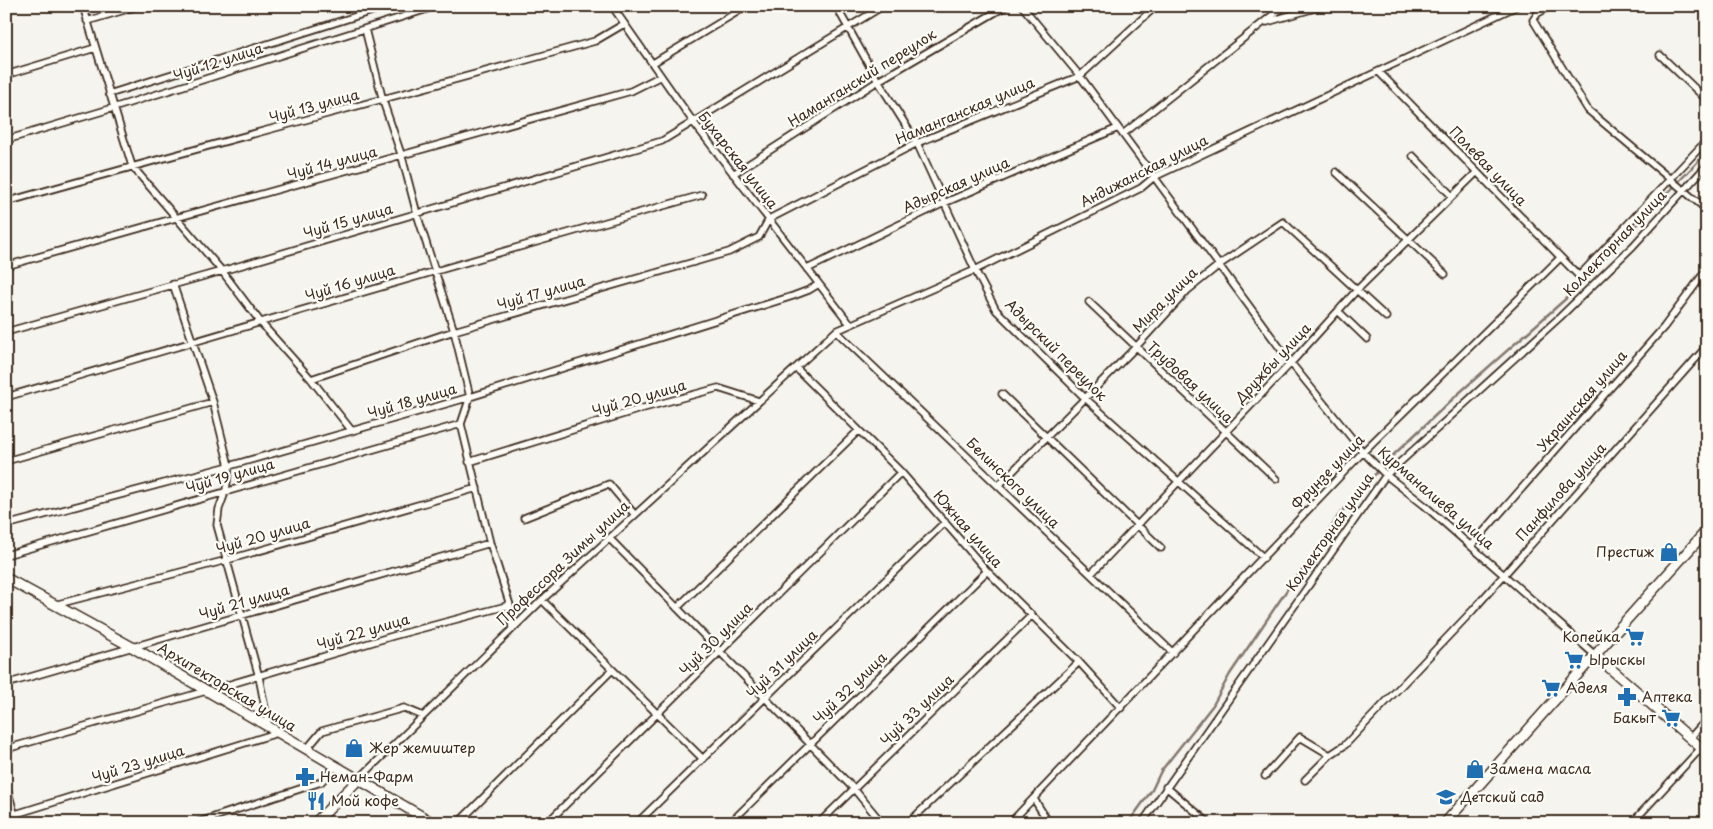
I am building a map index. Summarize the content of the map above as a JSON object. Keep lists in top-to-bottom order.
{
  "streets": {
    "street": [
      "Чуй 12 улица",
      "Наманганский переулок",
      "Чуй 13 улица",
      "Наманганская улица",
      "Бухарская улица",
      "Чуй 14 улица",
      "Полевая улица",
      "Андижанская улица",
      "Адырская улица",
      "Чуй 15 улица",
      "Коллекторная улица",
      "Чуй 16 улица",
      "Чуй 17 улица",
      "Мира улица",
      "Адырский переулок",
      "Дружбы улица",
      "Трудовая улица",
      "Чуй 20 улица",
      "Чуй 18 улица",
      "Украинская улица",
      "Фрунзе улица",
      "Чуй 19 улица",
      "Белинского улица",
      "Панфилова улица",
      "Курманалиева улица",
      "Южная улица",
      "Профессора Зимы улица",
      "Чуй 21 улица",
      "Чуй 22 улица",
      "Чуй 30 улица",
      "Чуй 31 улица",
      "Архитекторская улица",
      "Чуй 32 улица",
      "Чуй 33 улица",
      "Чуй 23 улица"
    ]
  },
  "crossings": [
    ["Наманганский переулок", "Бухарская улица"],
    ["Наманганский переулок", "Адырский переулок"],
    ["Чуй 13 улица", "Бухарская улица"],
    ["Наманганская улица", "Бухарская улица"],
    ["Наманганская улица", "Чуй 17 улица"],
    ["Наманганская улица", "Адырский переулок"],
    ["Наманганская улица", "Курманалиева улица"],
    ["Бухарская улица", "Чуй 14 улица"],
    ["Бухарская улица", "Андижанская улица"],
    ["Бухарская улица", "Адырская улица"],
    ["Бухарская улица", "Чуй 15 улица"],
    ["Бухарская улица", "Чуй 17 улица"],
    ["Бухарская улица", "Чуй 18 улица"],
    ["Полевая улица", "Андижанская улица"],
    ["Полевая улица", "Коллекторная улица"],
    ["Полевая улица", "Дружбы улица"],
    ["Полевая улица", "Фрунзе улица"],
    ["Андижанская улица", "Адырский переулок"],
    ["Андижанская улица", "Белинского улица"],
    ["Андижанская улица", "Курманалиева улица"],
    ["Андижанская улица", "Профессора Зимы улица"],
    ["Адырская улица", "Адырский переулок"],
    ["Адырская улица", "Курманалиева улица"],
    ["Чуй 15 улица", "Адырский переулок"],
    ["Коллекторная улица", "Курманалиева улица"],
    ["Мира улица", "Адырский переулок"],
    ["Мира улица", "Дружбы улица"],
    ["Мира улица", "Трудовая улица"],
    ["Мира улица", "Белинского улица"],
    ["Мира улица", "Курманалиева улица"],
    ["Адырский переулок", "Дружбы улица"],
    ["Адырский переулок", "Фрунзе улица"],
    ["Дружбы улица", "Трудовая улица"],
    ["Дружбы улица", "Белинского улица"],
    ["Дружбы улица", "Курманалиева улица"],
    ["Чуй 20 улица", "Профессора Зимы улица"],
    ["Чуй 20 улица", "Архитекторская улица"],
    ["Украинская улица", "Курманалиева улица"],
    ["Фрунзе улица", "Белинского улица"],
    ["Фрунзе улица", "Курманалиева улица"],
    ["Фрунзе улица", "Южная улица"],
    ["Белинского улица", "Профессора Зимы улица"],
    ["Панфилова улица", "Курманалиева улица"],
    ["Южная улица", "Профессора Зимы улица"],
    ["Южная улица", "Чуй 30 улица"],
    ["Южная улица", "Чуй 31 улица"],
    ["Южная улица", "Чуй 32 улица"],
    ["Южная улица", "Чуй 33 улица"],
    ["Профессора Зимы улица", "Архитекторская улица"],
    ["Чуй 21 улица", "Архитекторская улица"],
    ["Архитекторская улица", "Чуй 23 улица"]
  ],
  "places": {
    "shop": ["Престиж", "Жер жемиштер", "Замена масла"],
    "supermarket": [
      "Копейка",
      "Ырыскы",
      "Аделя",
      "Бакыт"
    ],
    "pharmacy": ["Аптека", "Неман-Фарм"],
    "school or university": ["Детский сад"],
    "restaurant": ["Мой кофе"]
  }
}
